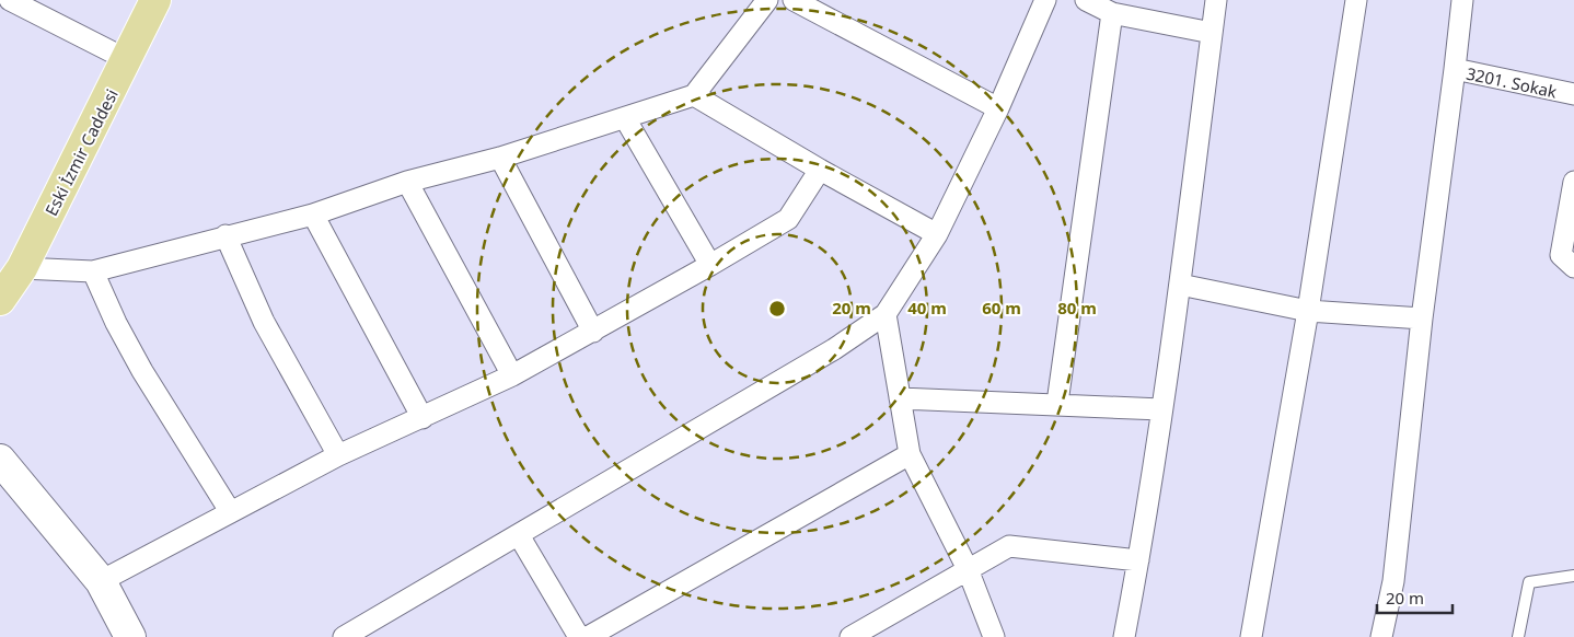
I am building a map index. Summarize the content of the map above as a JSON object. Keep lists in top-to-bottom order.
{
  "streets": {
    "main road": ["Eski İzmir Caddesi"],
    "street": ["3201. Sokak"]
  },
  "scale_bar": "20 m",
  "rings": [
    "20 m",
    "40 m",
    "60 m",
    "80 m"
  ]
}
